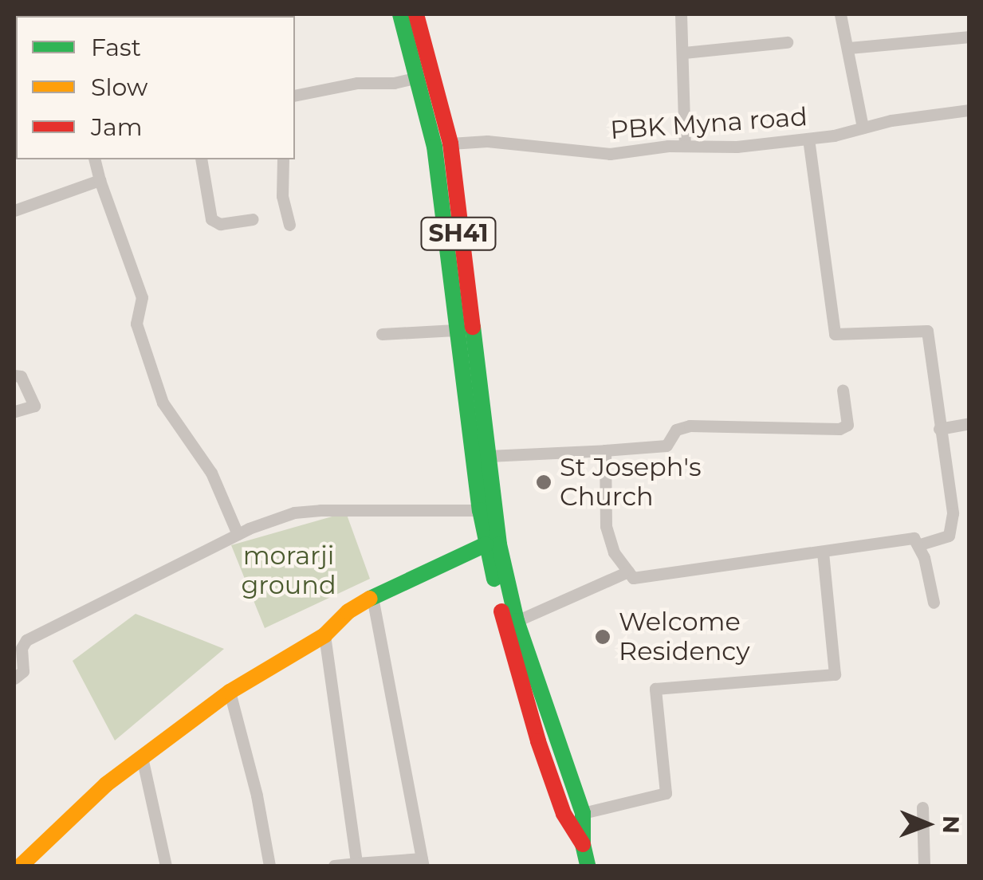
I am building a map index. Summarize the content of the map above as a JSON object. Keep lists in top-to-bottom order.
{
  "streets": {
    "main road": ["SH41"],
    "street": ["PBK Myna road"]
  },
  "crossings": [
    ["PBK Myna road", "SH41"]
  ],
  "parks": ["morarji ground"],
  "places": ["St Joseph's Church", "Welcome Residency"],
  "legend": ["Fast", "Slow", "Jam"],
  "north": "right"
}
